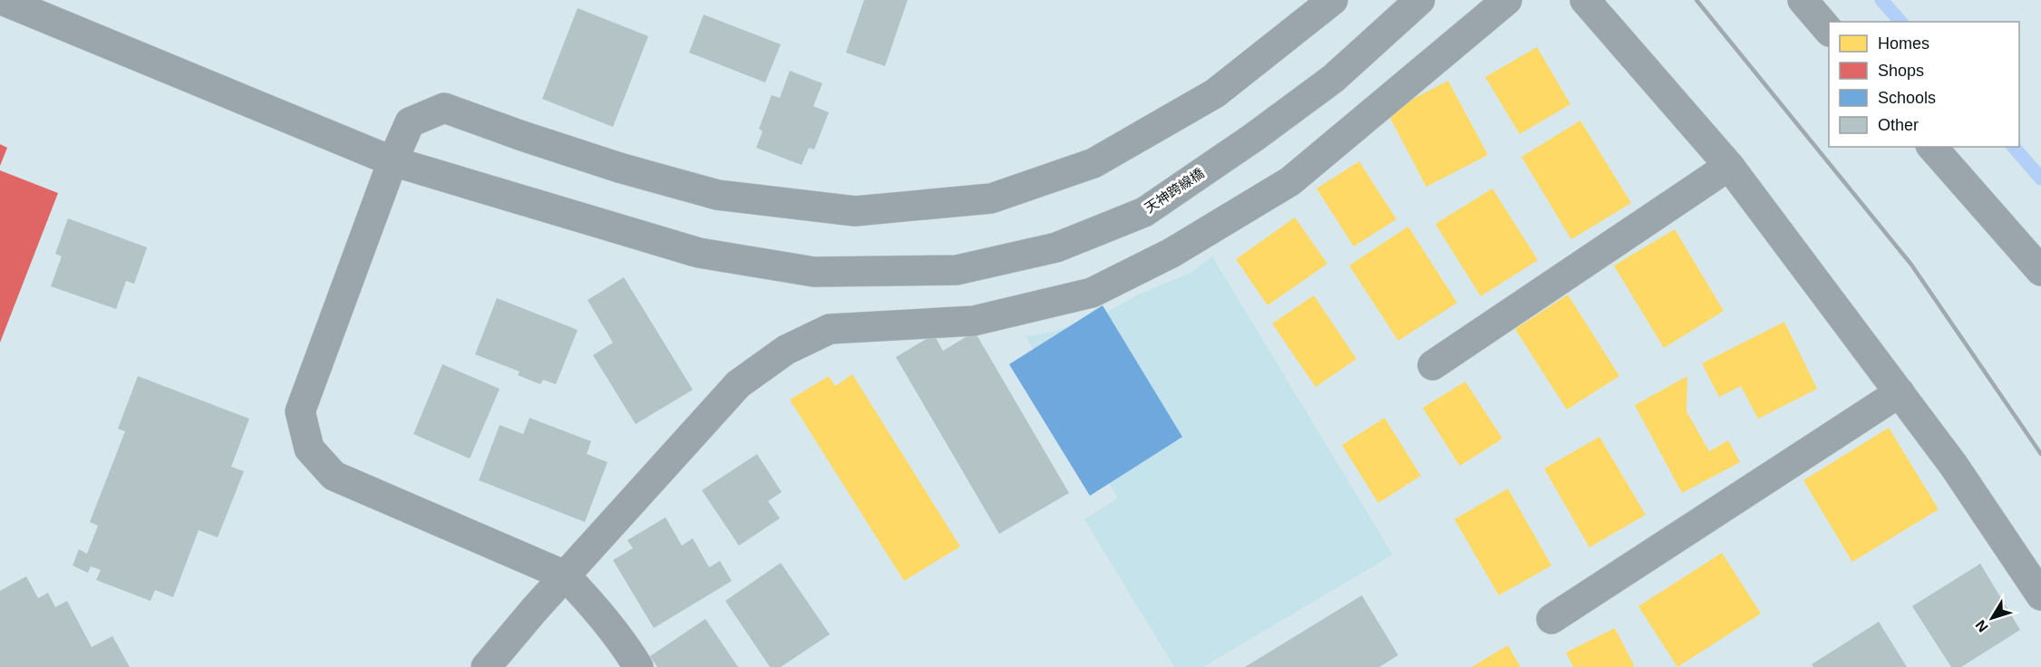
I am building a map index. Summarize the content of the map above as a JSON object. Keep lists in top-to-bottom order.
{
  "streets": {
    "street": ["天神跨線橋"]
  },
  "legend": [
    "Homes",
    "Shops",
    "Schools",
    "Other"
  ],
  "north": "bottom left"
}
